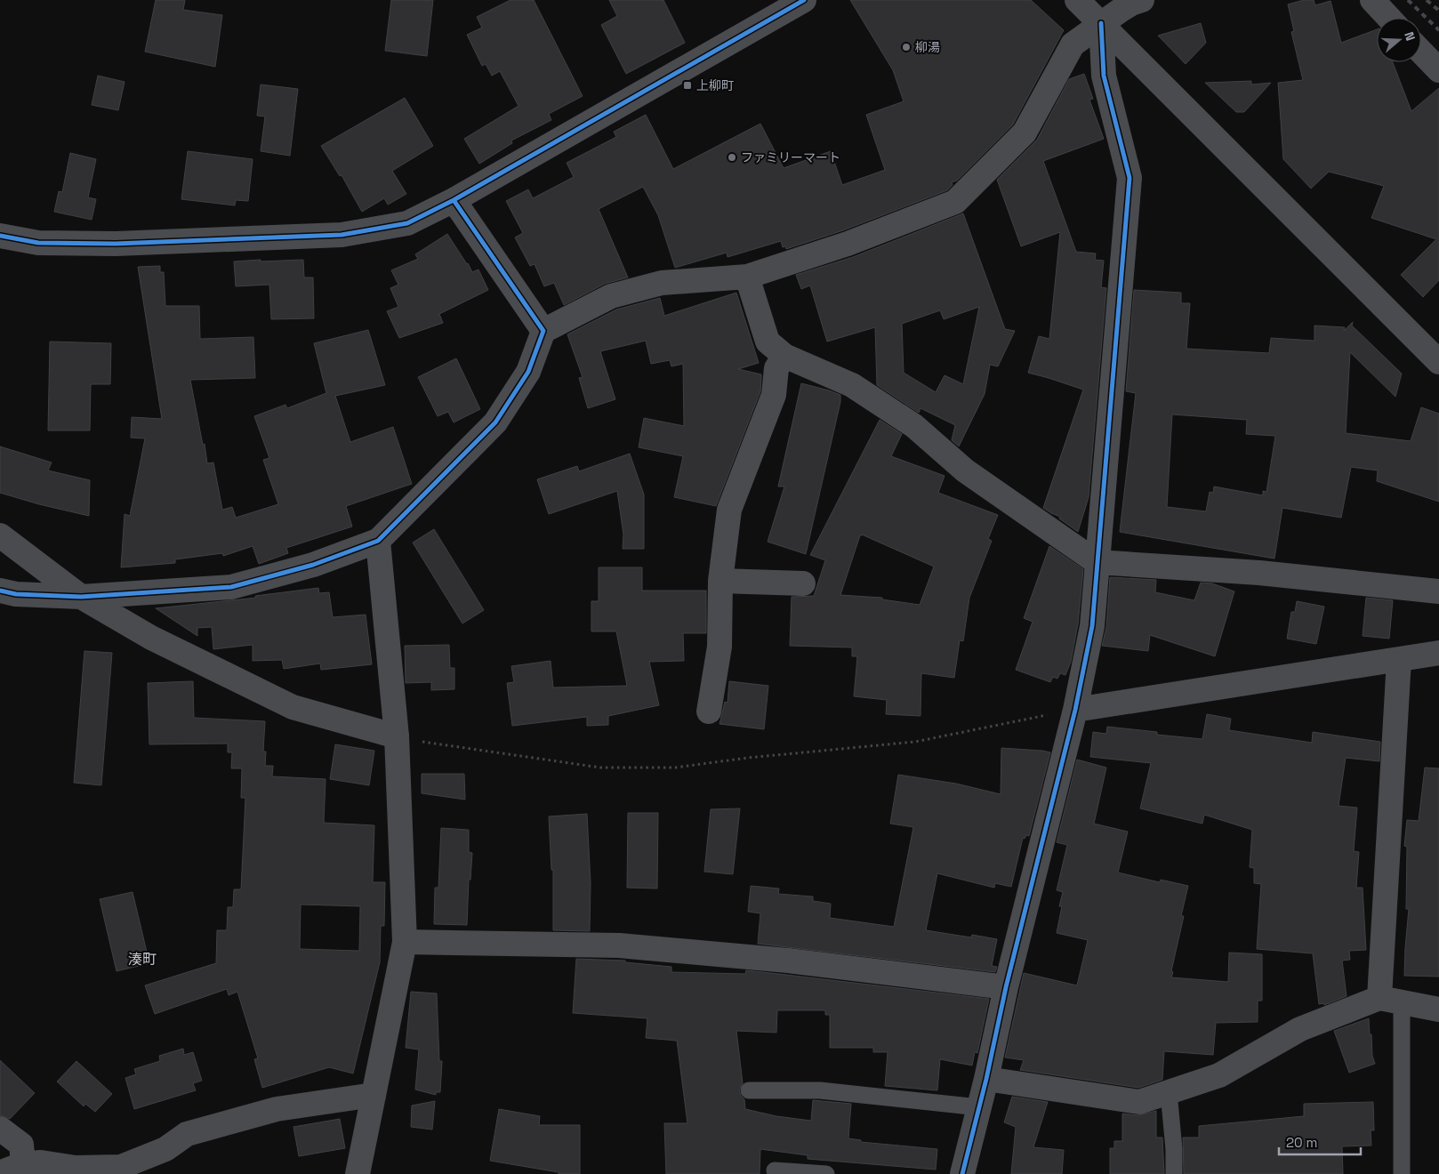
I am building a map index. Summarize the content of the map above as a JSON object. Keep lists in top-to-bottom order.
{
  "districts": ["湊町"],
  "places": {
    "other": ["柳湯", "ファミリーマート"],
    "transit": ["上柳町"]
  },
  "scale_bar": "20 m",
  "north": "right"
}
